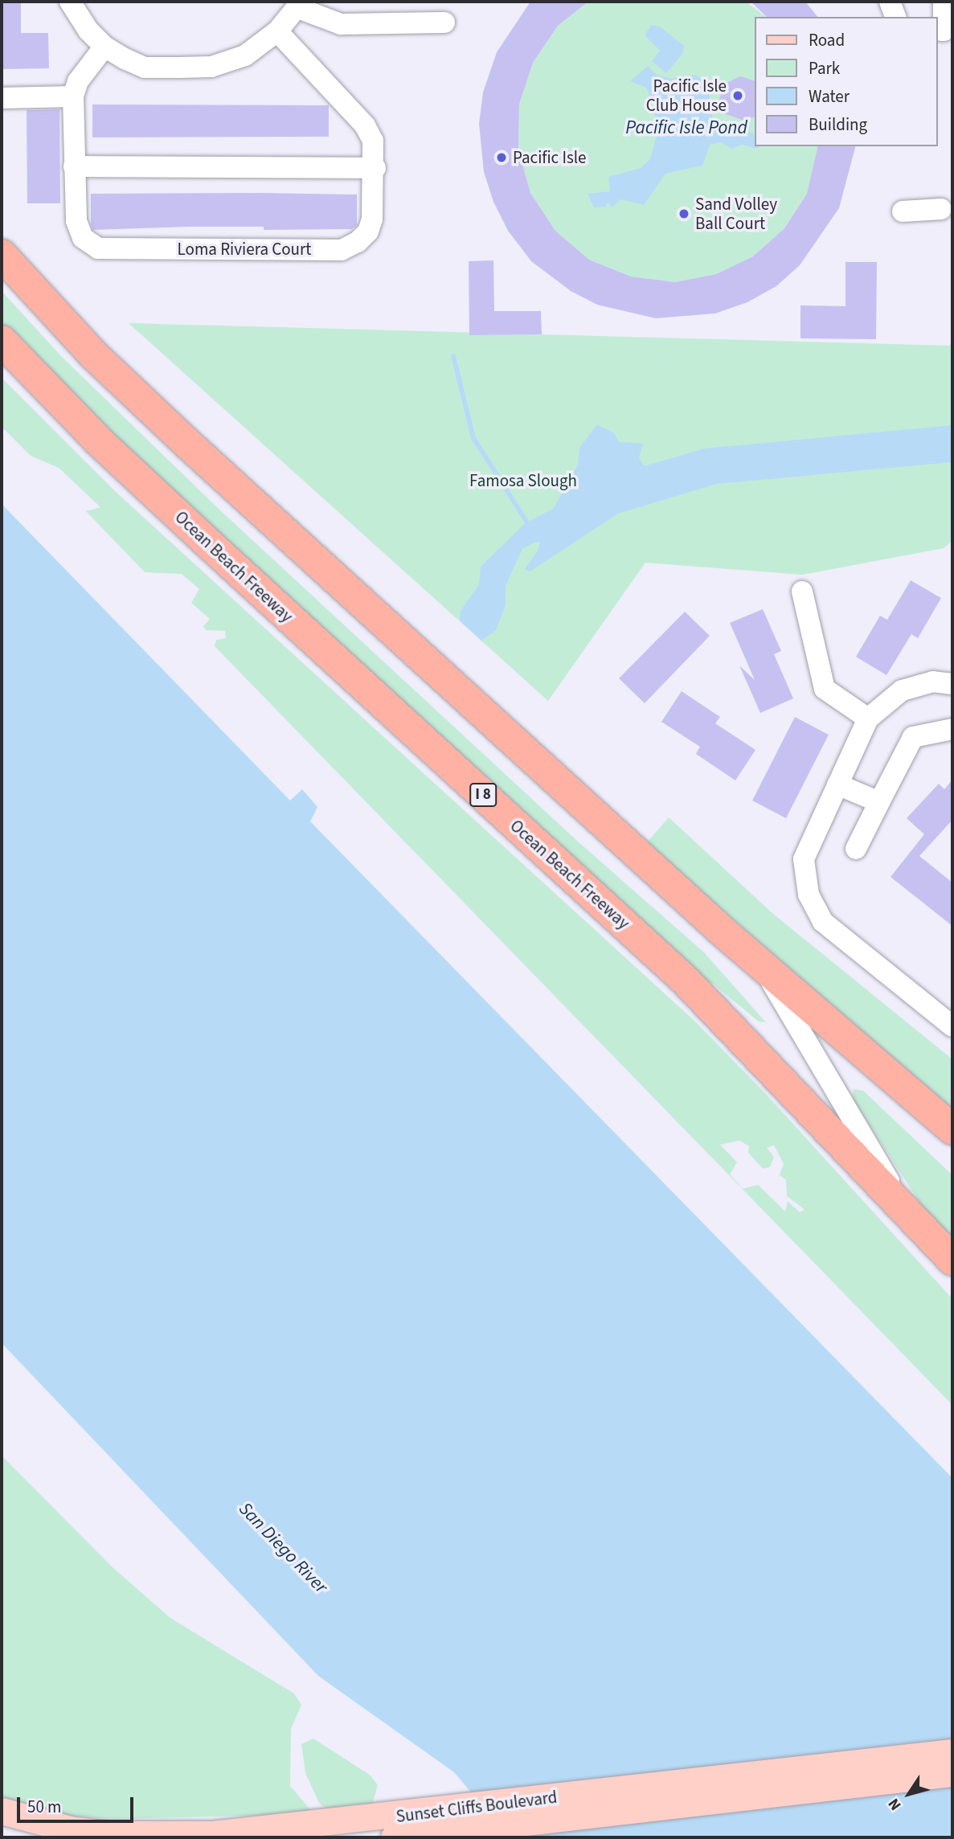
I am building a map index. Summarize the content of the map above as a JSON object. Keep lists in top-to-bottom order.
{
  "streets": {
    "highway": ["Ocean Beach Freeway", "I 8"],
    "main road": ["Sunset Cliffs Boulevard"],
    "street": ["Loma Riviera Court"]
  },
  "water": ["Pacific Isle Pond", "San Diego River"],
  "parks": ["Famosa Slough"],
  "places": ["Pacific Isle Club House", "Pacific Isle", "Sand Volley Ball Court"],
  "legend": [
    "Road",
    "Park",
    "Water",
    "Building"
  ],
  "scale_bar": "50 m",
  "north": "bottom left"
}
